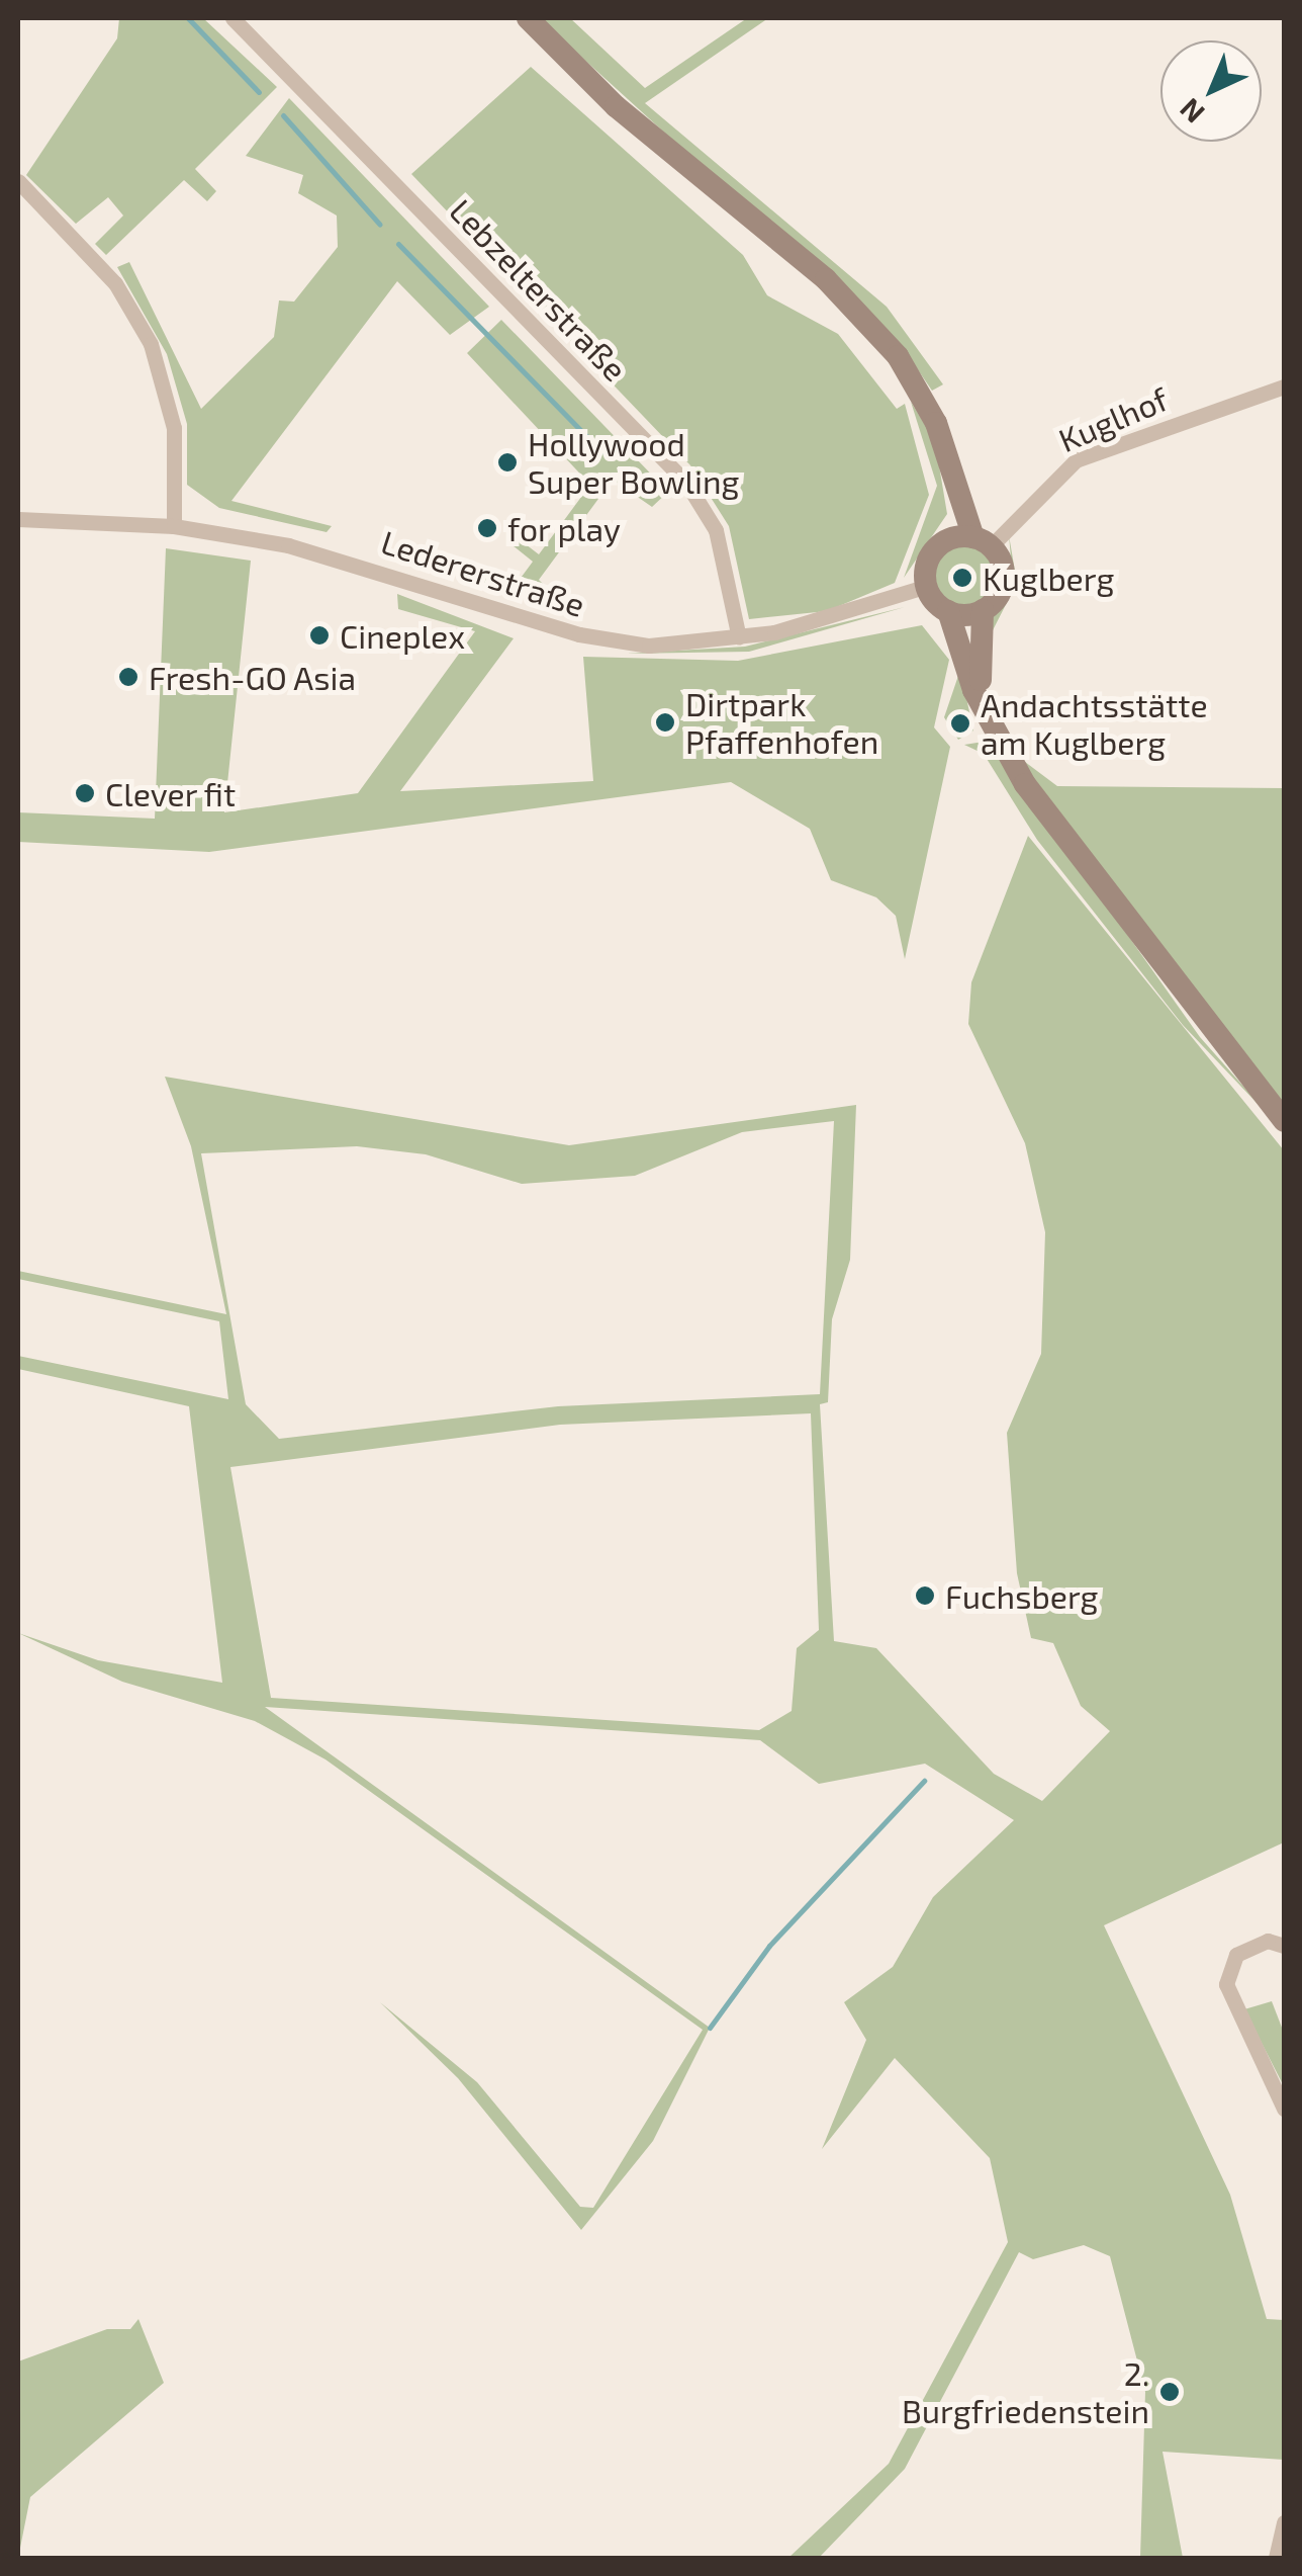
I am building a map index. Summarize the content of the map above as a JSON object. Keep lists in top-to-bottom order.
{
  "streets": {
    "street": ["Lebzelterstraße", "Kuglhof", "Ledererstraße"]
  },
  "crossings": [
    ["Lebzelterstraße", "Ledererstraße"],
    ["Kuglhof", "Ledererstraße"]
  ],
  "places": [
    "Hollywood Super Bowling",
    "for play",
    "Kuglberg",
    "Cineplex",
    "Fresh-GO Asia",
    "Dirtpark Pfaffenhofen",
    "Andachtsstätte am Kuglberg",
    "Clever fit",
    "Fuchsberg",
    "2. Burgfriedenstein"
  ],
  "north": "bottom left"
}
